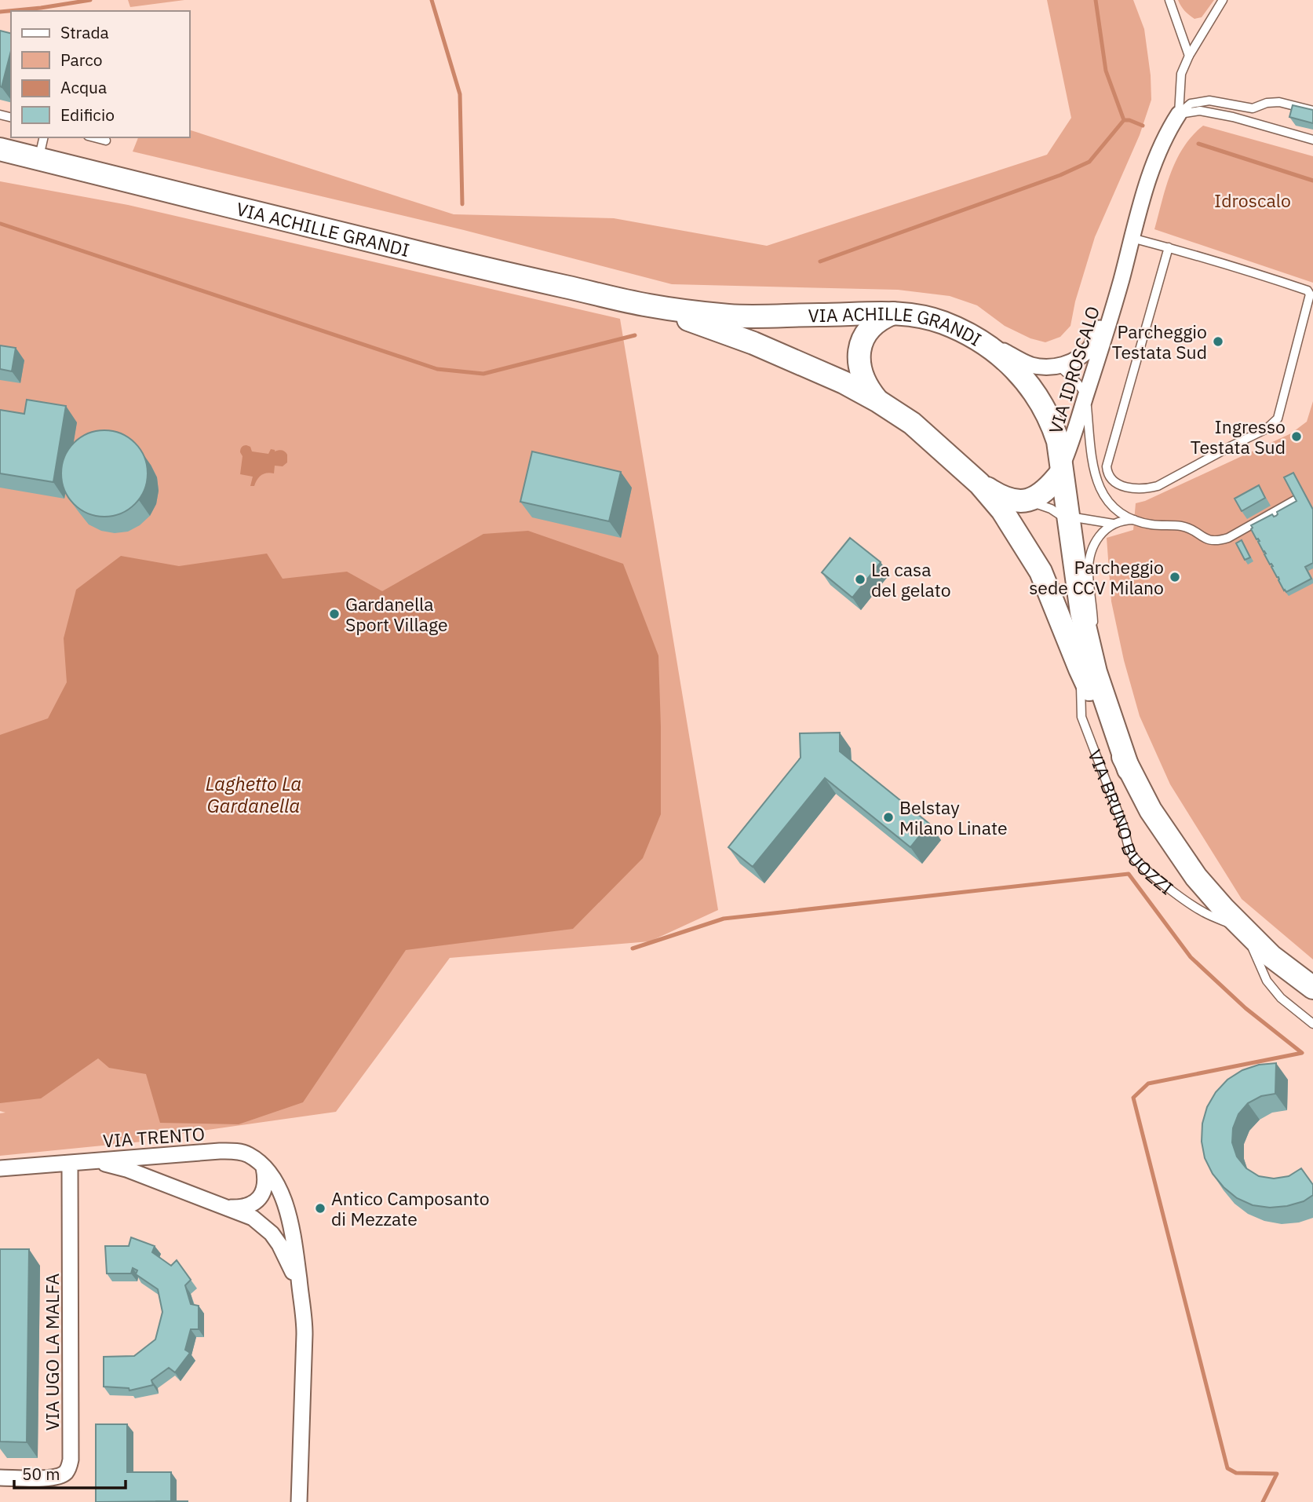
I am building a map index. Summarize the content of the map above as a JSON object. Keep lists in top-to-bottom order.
{
  "streets": {
    "main road": ["VIA ACHILLE GRANDI", "VIA BRUNO BUOZZI"],
    "street": ["VIA IDROSCALO", "VIA TRENTO", "VIA UGO LA MALFA"]
  },
  "crossings": [
    ["VIA ACHILLE GRANDI", "VIA IDROSCALO"],
    ["VIA ACHILLE GRANDI", "VIA BRUNO BUOZZI"],
    ["VIA IDROSCALO", "VIA BRUNO BUOZZI"]
  ],
  "water": ["Laghetto La Gardanella"],
  "parks": ["Idroscalo"],
  "places": [
    "Parcheggio Testata Sud",
    "Ingresso Testata Sud",
    "Parcheggio sede CCV Milano",
    "La casa del gelato",
    "Gardanella Sport Village",
    "Belstay Milano Linate",
    "Antico Camposanto di Mezzate"
  ],
  "legend": [
    "Strada",
    "Parco",
    "Acqua",
    "Edificio"
  ],
  "scale_bar": "50 m"
}
